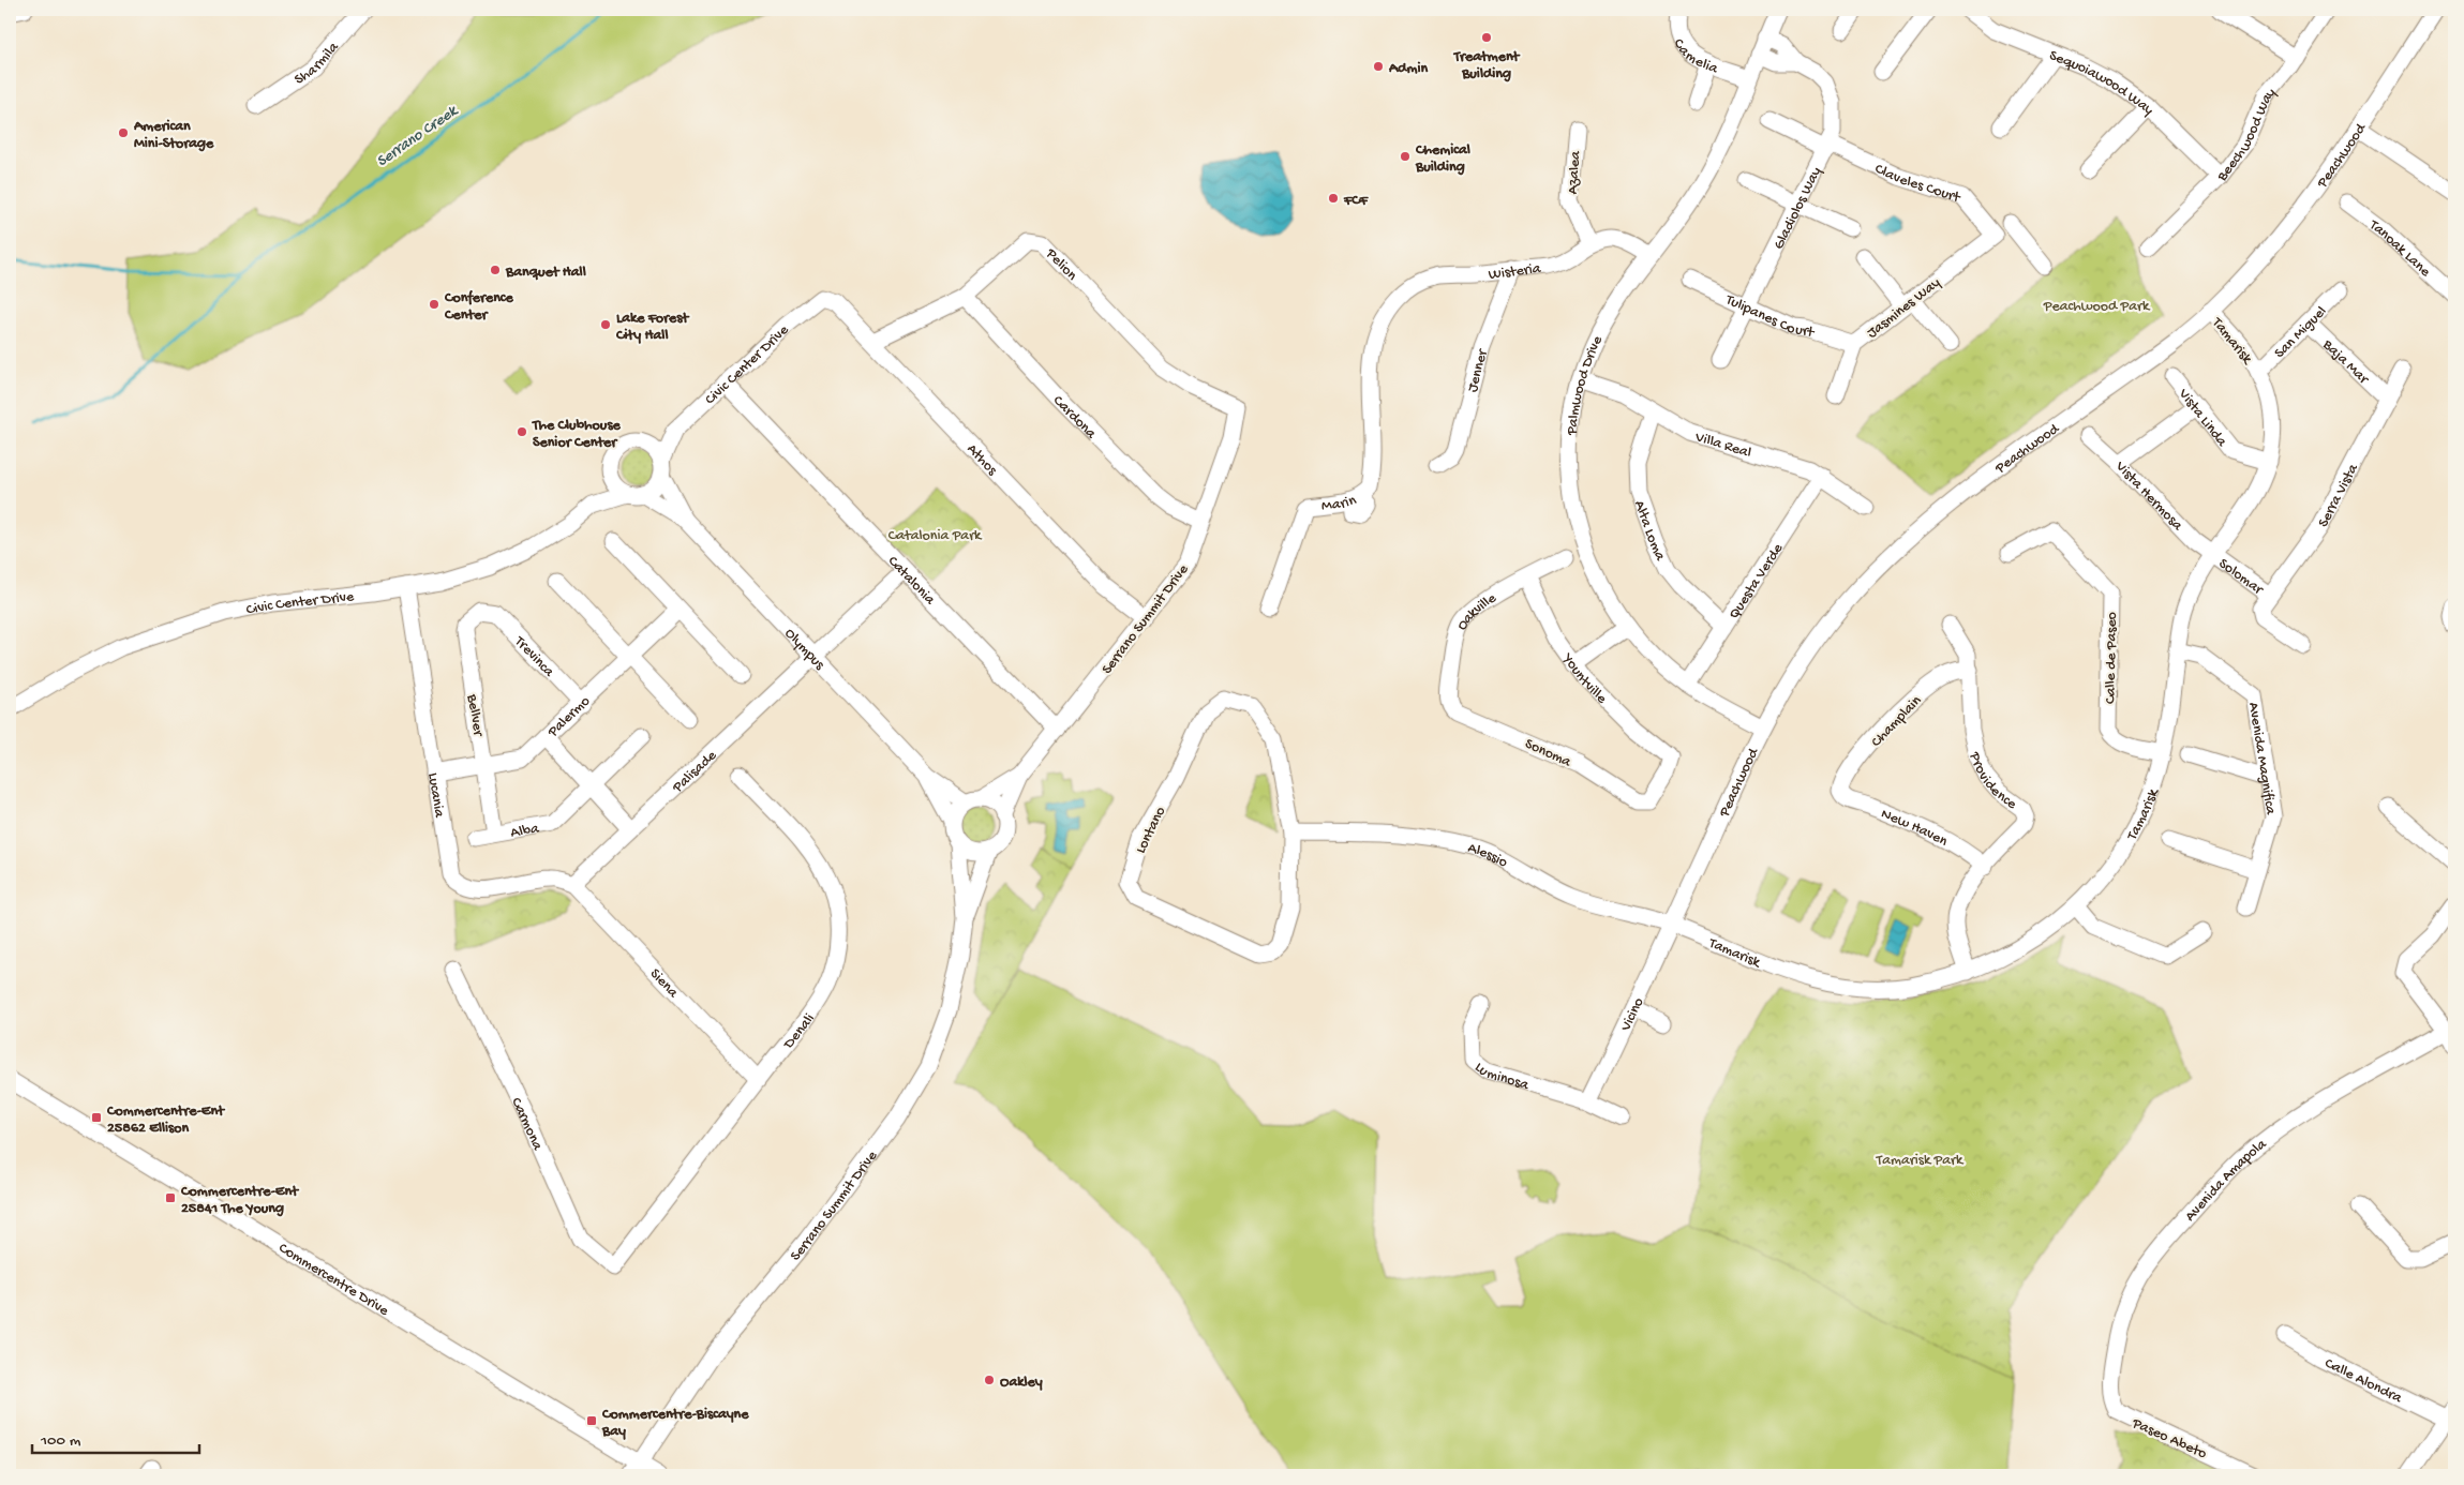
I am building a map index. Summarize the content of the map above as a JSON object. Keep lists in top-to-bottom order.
{
  "streets": {
    "street": [
      "Camelia",
      "Sharmila",
      "Sequoiawood Way",
      "Beechwood Way",
      "Peachwood",
      "Azalea",
      "Claveles Court",
      "Gladiolos Way",
      "Tanoak Lane",
      "Pelion",
      "Wisteria",
      "Jasmines Way",
      "Tulipanes Court",
      "San Miguel",
      "Tamarisk",
      "Baja Mar",
      "Civic Center Drive",
      "Jenner",
      "Palmwood Drive",
      "Cardona",
      "Vista Linda",
      "Villa Real",
      "Athos",
      "Vista Hermosa",
      "Serra Vista",
      "Marin",
      "Alta Loma",
      "Solomar",
      "Catalonia",
      "Questa Verde",
      "Oakville",
      "Serrano Summit Drive",
      "Olympus",
      "Trevinca",
      "Calle de Paseo",
      "Yountville",
      "Bellver",
      "Palermo",
      "Champlain",
      "Sonoma",
      "Avenida Magnifica",
      "Palisade",
      "Providence",
      "Lucania",
      "New Haven",
      "Alba",
      "Lontano",
      "Alessio",
      "Siena",
      "Vicino",
      "Denali",
      "Luminosa",
      "Carmona",
      "Avenida Amapola",
      "Commercentre Drive",
      "Calle Alondra",
      "Paseo Abeto"
    ]
  },
  "crossings": [
    ["Camelia", "Palmwood Drive"],
    ["Sequoiawood Way", "Beechwood Way"],
    ["Peachwood", "Tamarisk"],
    ["Peachwood", "Palmwood Drive"],
    ["Peachwood", "Alessio"],
    ["Peachwood", "Vicino"],
    ["Azalea", "Wisteria"],
    ["Claveles Court", "Gladiolos Way"],
    ["Claveles Court", "Jasmines Way"],
    ["Gladiolos Way", "Tulipanes Court"],
    ["Gladiolos Way", "Palmwood Drive"],
    ["Pelion", "Cardona"],
    ["Pelion", "Athos"],
    ["Pelion", "Serrano Summit Drive"],
    ["Wisteria", "Jenner"],
    ["Wisteria", "Palmwood Drive"],
    ["Wisteria", "Marin"],
    ["Jasmines Way", "Tulipanes Court"],
    ["San Miguel", "Tamarisk"],
    ["San Miguel", "Baja Mar"],
    ["Tamarisk", "Vista Linda"],
    ["Tamarisk", "Vista Hermosa"],
    ["Tamarisk", "Solomar"],
    ["Tamarisk", "Calle de Paseo"],
    ["Tamarisk", "Avenida Magnifica"],
    ["Tamarisk", "Providence"],
    ["Tamarisk", "Alessio"],
    ["Tamarisk", "Vicino"],
    ["Baja Mar", "Serra Vista"],
    ["Civic Center Drive", "Athos"],
    ["Civic Center Drive", "Catalonia"],
    ["Civic Center Drive", "Olympus"],
    ["Civic Center Drive", "Lucania"],
    ["Palmwood Drive", "Villa Real"],
    ["Palmwood Drive", "Questa Verde"],
    ["Cardona", "Serrano Summit Drive"],
    ["Villa Real", "Alta Loma"],
    ["Villa Real", "Questa Verde"],
    ["Athos", "Serrano Summit Drive"],
    ["Vista Hermosa", "Solomar"],
    ["Serra Vista", "Solomar"],
    ["Alta Loma", "Questa Verde"],
    ["Catalonia", "Serrano Summit Drive"],
    ["Catalonia", "Palisade"],
    ["Oakville", "Yountville"],
    ["Oakville", "Sonoma"],
    ["Serrano Summit Drive", "Olympus"],
    ["Serrano Summit Drive", "Commercentre Drive"],
    ["Olympus", "Palisade"],
    ["Trevinca", "Bellver"],
    ["Trevinca", "Palermo"],
    ["Yountville", "Sonoma"],
    ["Bellver", "Palermo"],
    ["Bellver", "Alba"],
    ["Palermo", "Lucania"],
    ["Champlain", "Providence"],
    ["Champlain", "New Haven"],
    ["Palisade", "Lucania"],
    ["Palisade", "Siena"],
    ["Providence", "New Haven"],
    ["Lucania", "Siena"],
    ["Lontano", "Alessio"],
    ["Alessio", "Vicino"],
    ["Siena", "Denali"],
    ["Vicino", "Luminosa"],
    ["Denali", "Carmona"],
    ["Avenida Amapola", "Paseo Abeto"]
  ],
  "water": ["Serrano Creek"],
  "parks": ["Peachwood Park", "Catalonia Park", "Tamarisk Park"],
  "places": {
    "other": [
      "Treatment Building",
      "Admin",
      "American Mini-Storage",
      "Chemical Building",
      "FCF",
      "Banquet Hall",
      "Conference Center",
      "Lake Forest City Hall",
      "The Clubhouse Senior Center",
      "Oakley"
    ],
    "transit": ["Commercentre-Ent 25862 Ellison", "Commercentre-Ent 25841 The Young", "Commercentre-Biscayne Bay"]
  },
  "scale_bar": "100 m"
}
